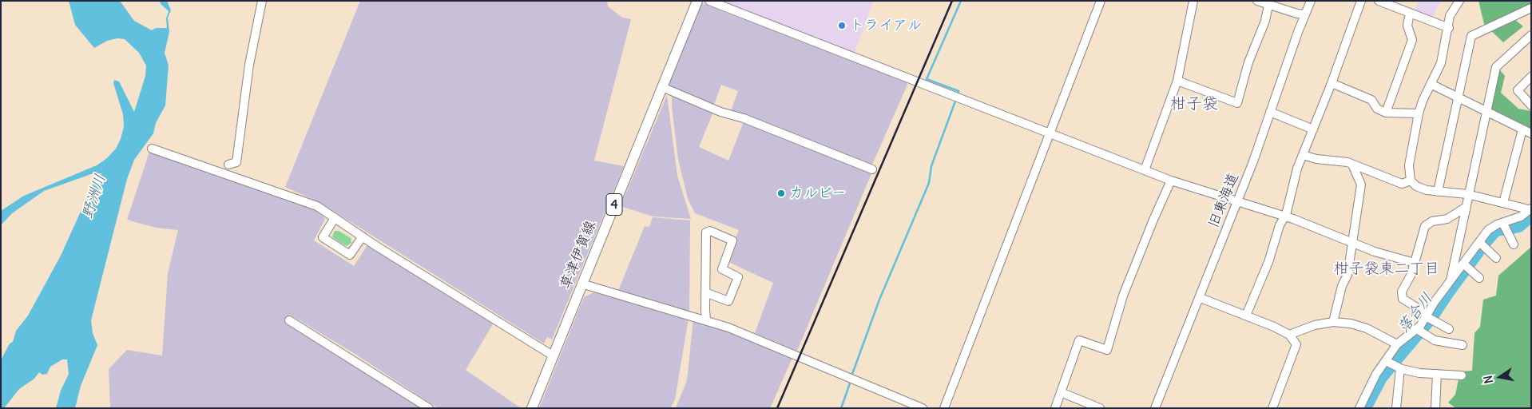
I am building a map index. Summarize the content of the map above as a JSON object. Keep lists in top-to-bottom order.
{
  "streets": {
    "main road": ["4", "草津伊賀線"],
    "street": ["旧東海道"]
  },
  "districts": ["柑子袋", "柑子袋東二丁目"],
  "water": ["野洲川", "落合川"],
  "places": ["トライアル", "カルビー"],
  "north": "left"
}
